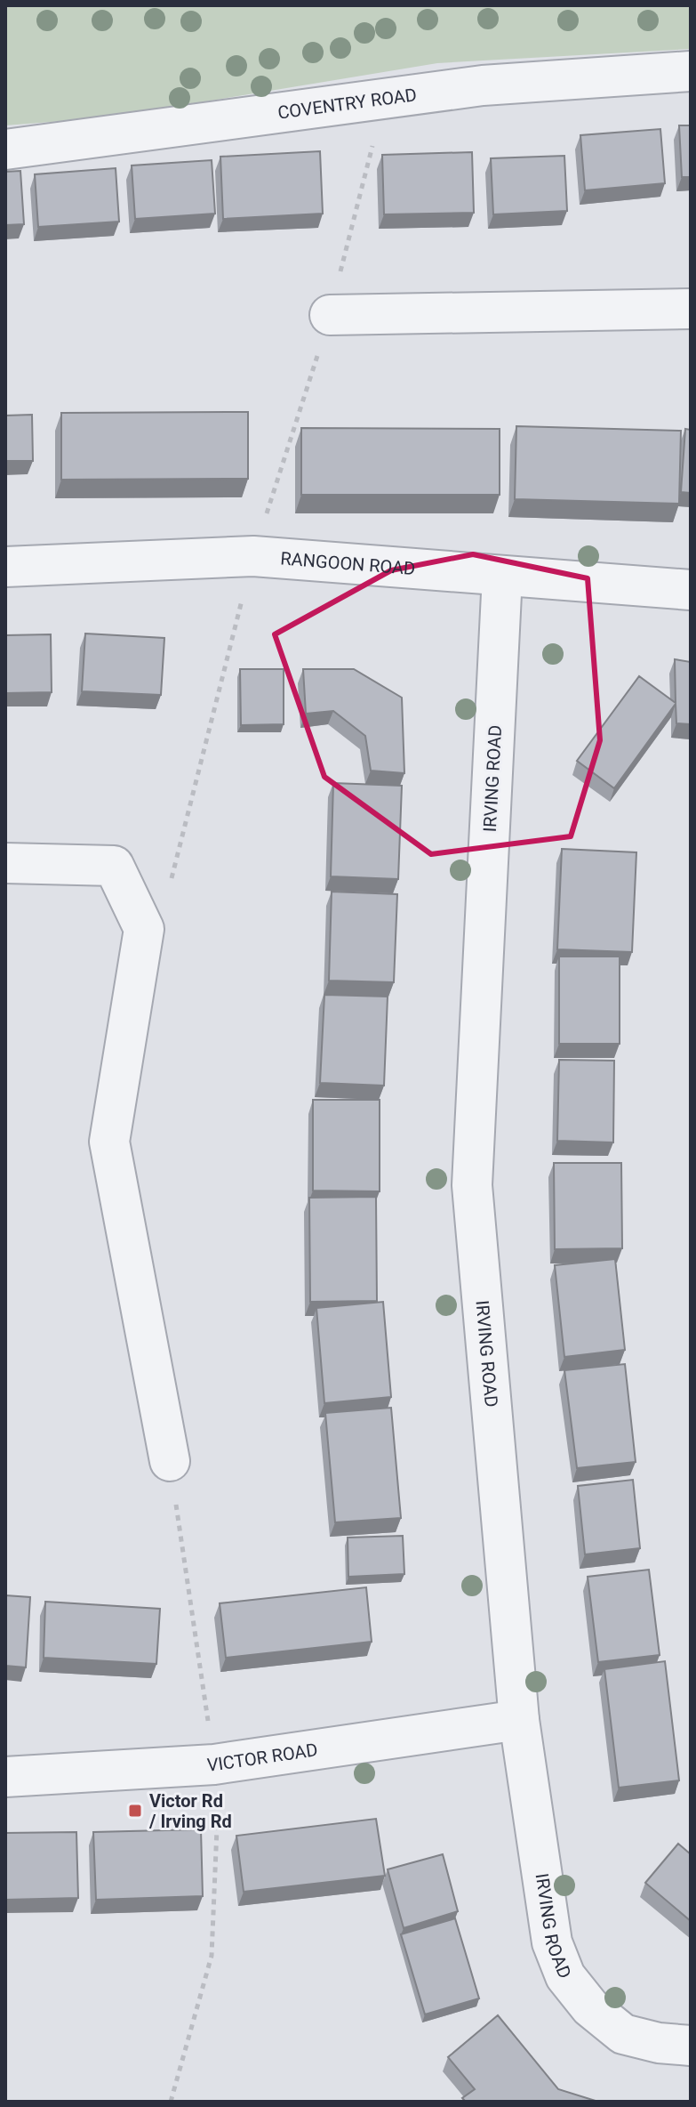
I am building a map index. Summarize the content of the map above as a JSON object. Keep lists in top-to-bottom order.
{
  "streets": {
    "street": [
      "COVENTRY ROAD",
      "RANGOON ROAD",
      "IRVING ROAD",
      "VICTOR ROAD"
    ]
  },
  "crossings": [
    ["RANGOON ROAD", "IRVING ROAD"],
    ["IRVING ROAD", "VICTOR ROAD"]
  ],
  "places": {
    "transit": ["Victor Rd / Irving Rd"]
  }
}
